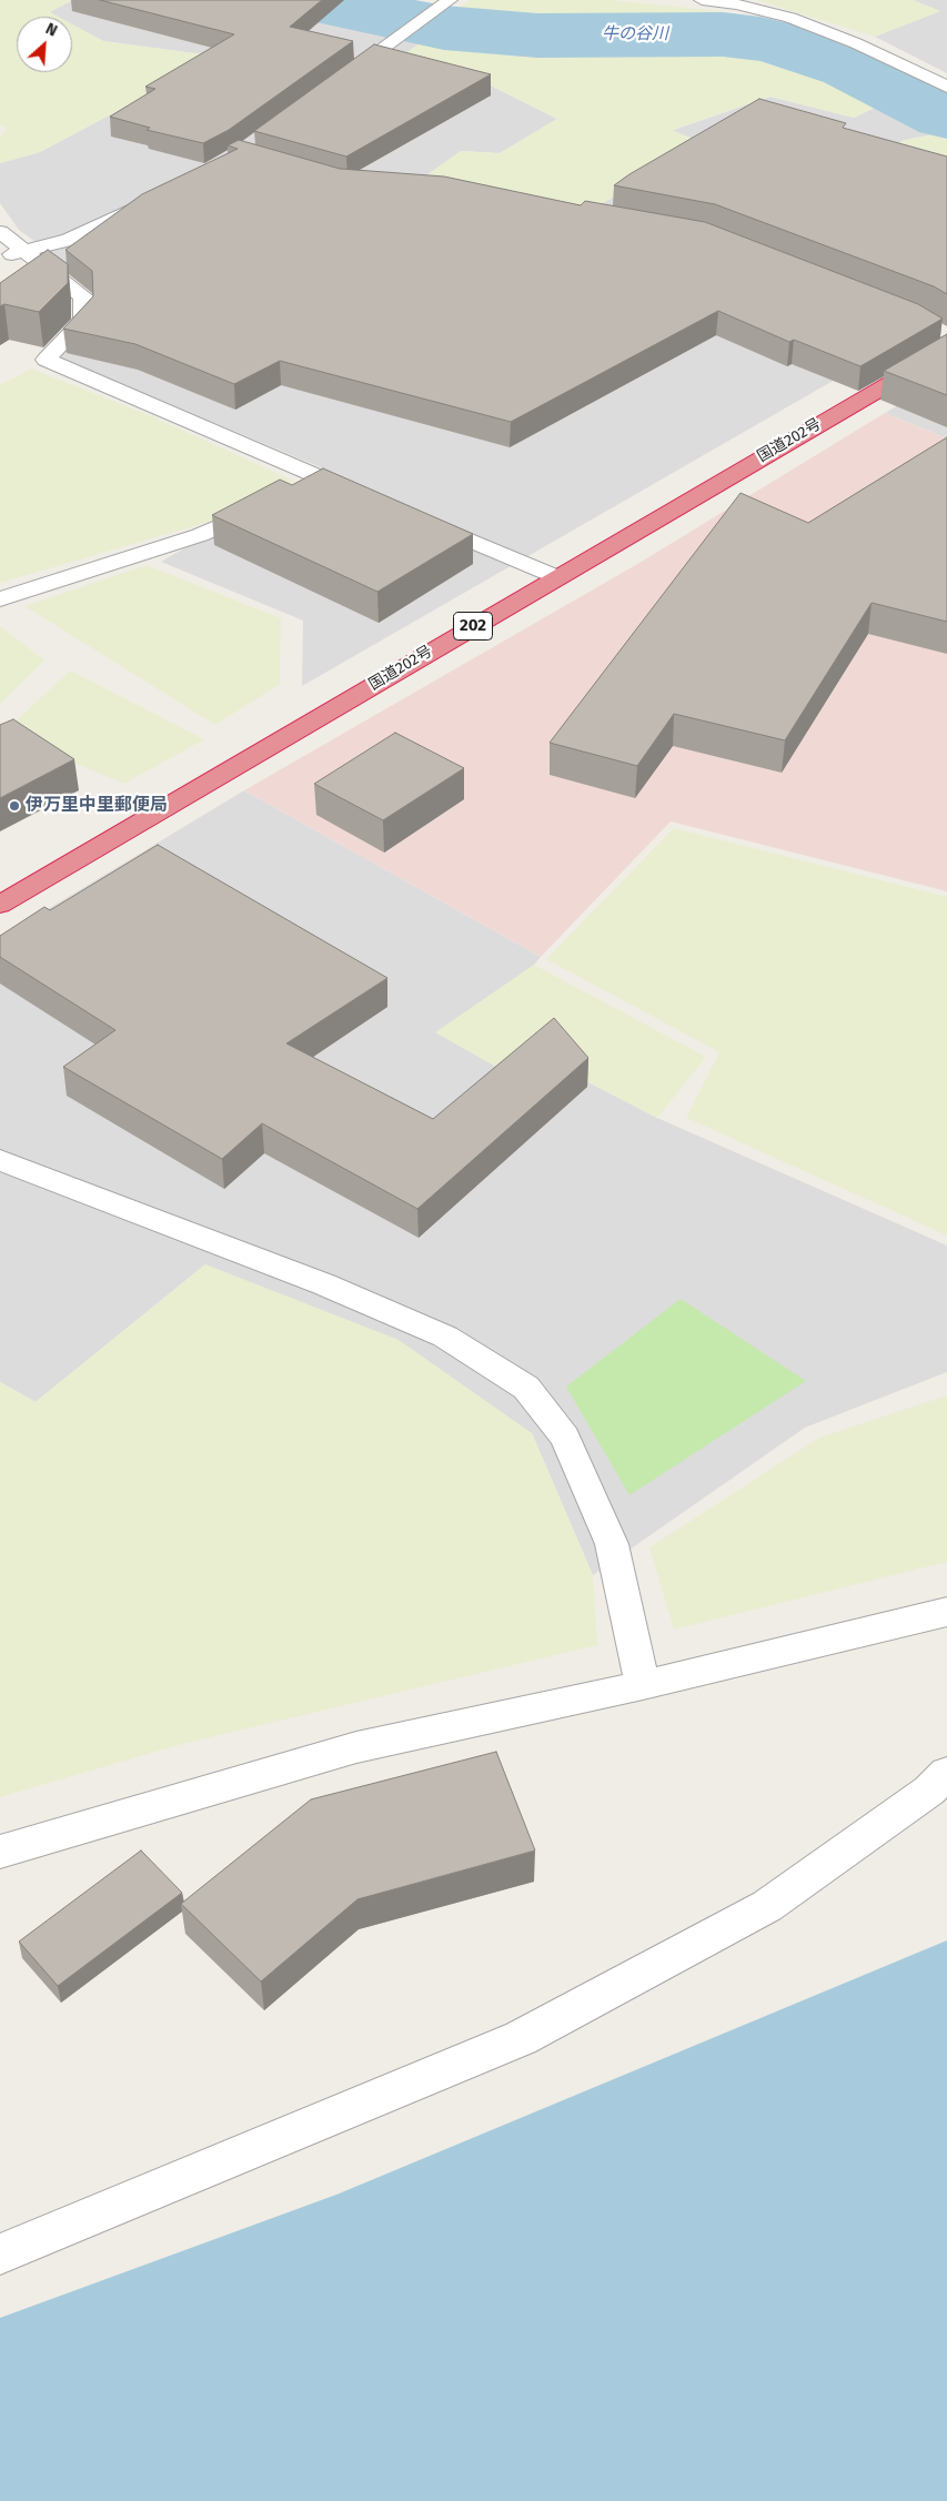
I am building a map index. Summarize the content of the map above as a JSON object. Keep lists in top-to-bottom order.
{
  "streets": {
    "highway": ["国道202号", "202"]
  },
  "water": ["牛の谷川"],
  "places": ["伊万里中里郵便局"],
  "north": "top right"
}
